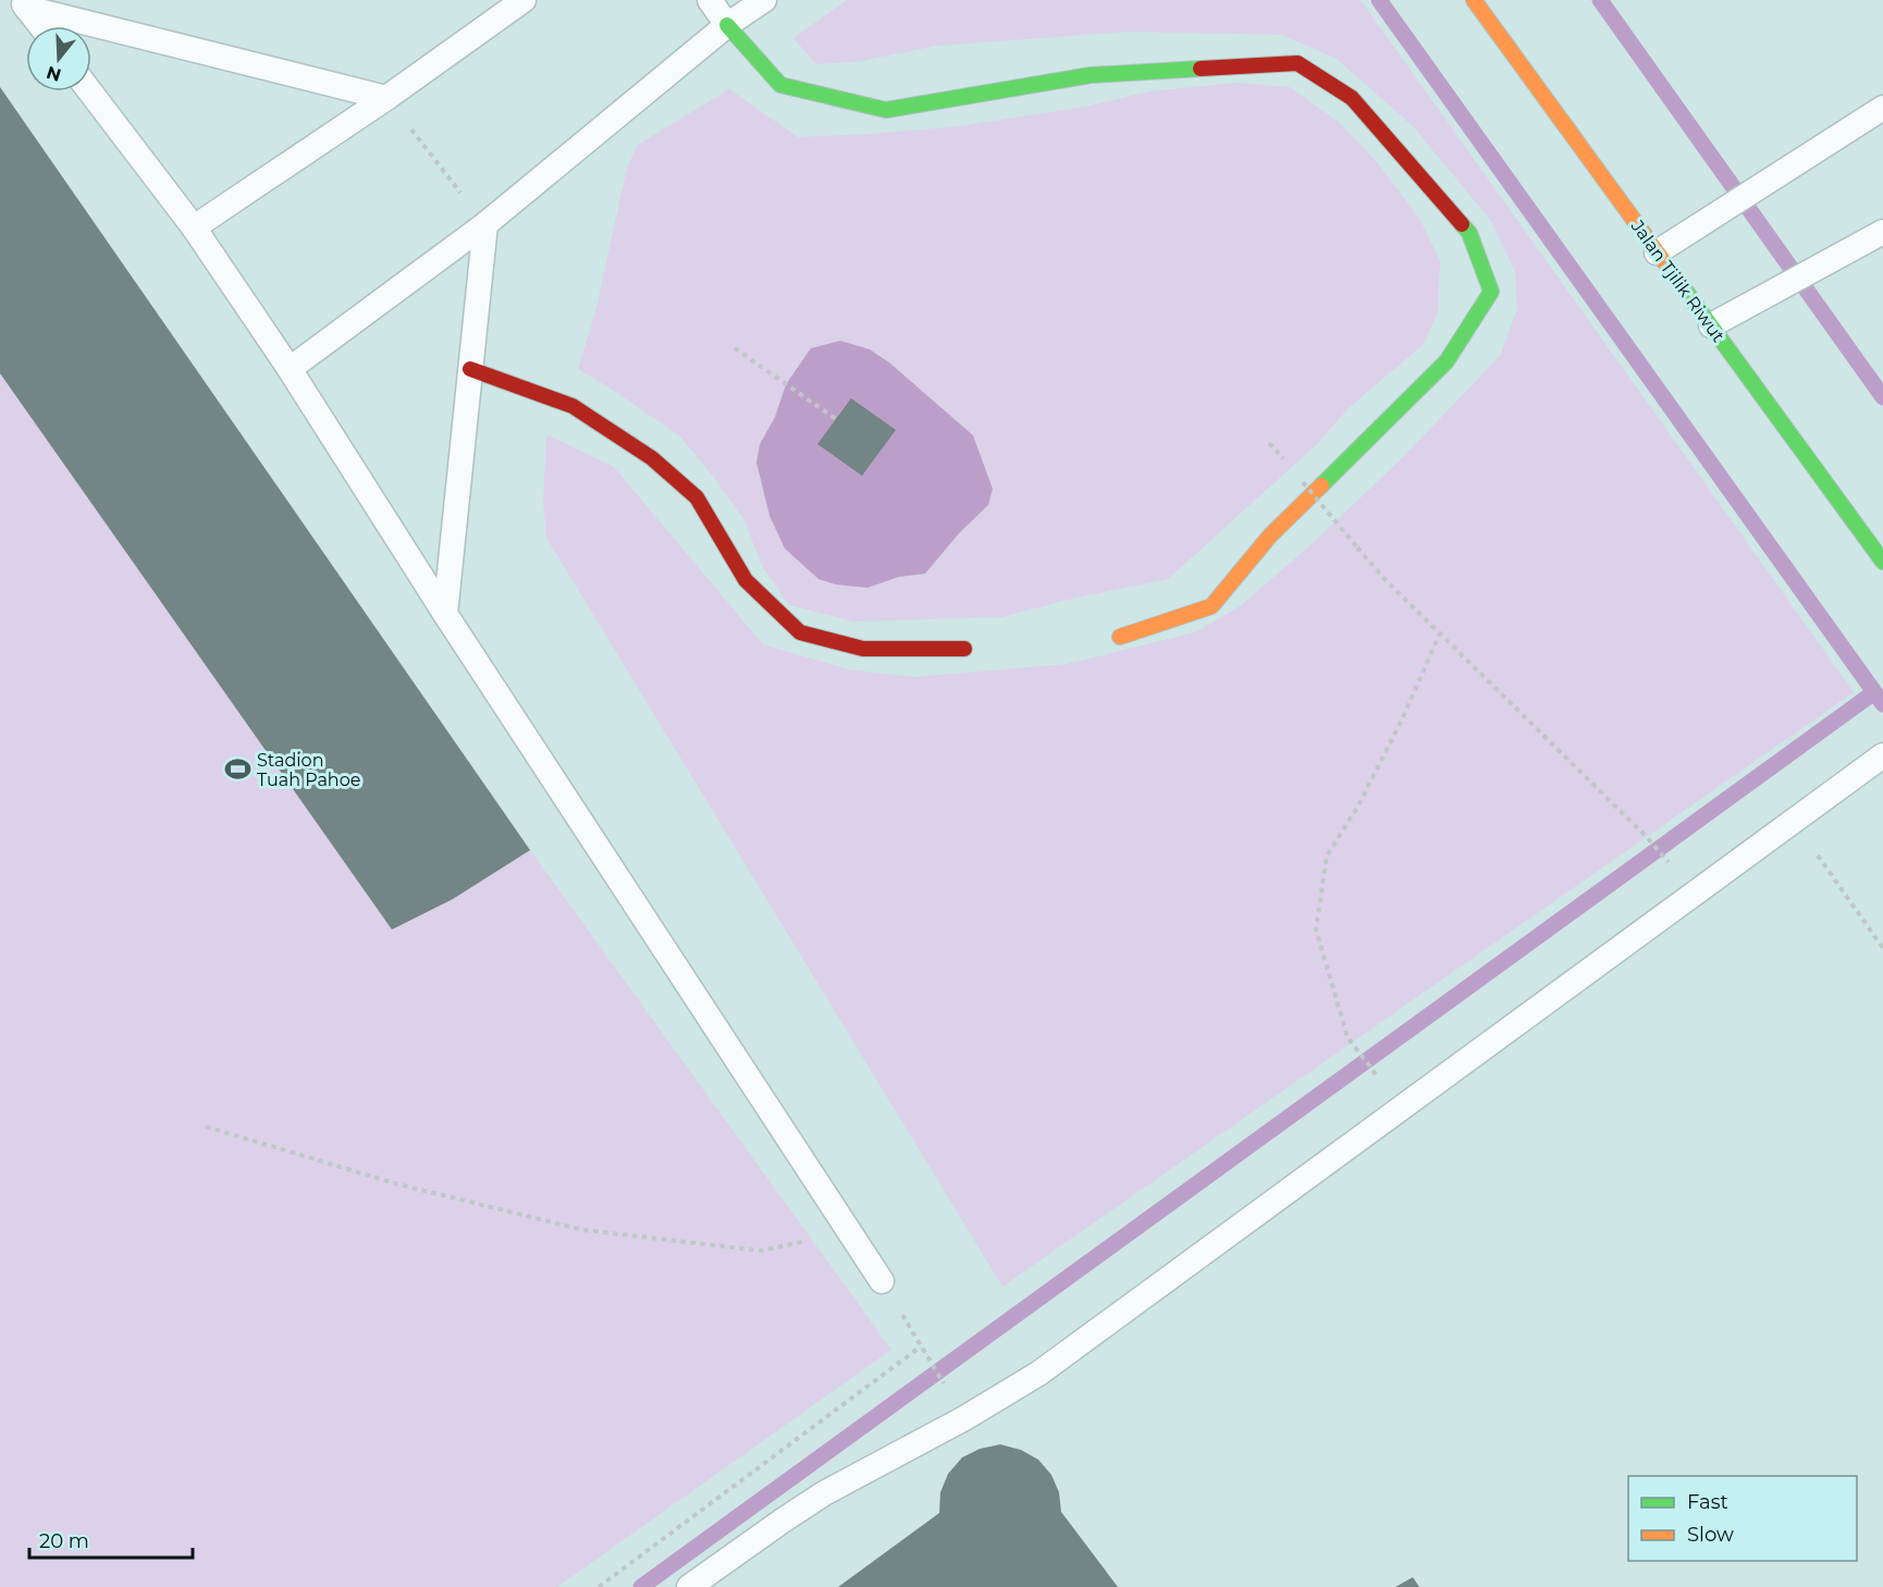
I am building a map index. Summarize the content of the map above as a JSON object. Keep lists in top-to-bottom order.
{
  "streets": {
    "main road": ["Jalan Tjilik Riwut"]
  },
  "places": {
    "sports": ["Stadion Tuah Pahoe"]
  },
  "legend": ["Fast", "Slow"],
  "scale_bar": "20 m",
  "north": "bottom"
}
